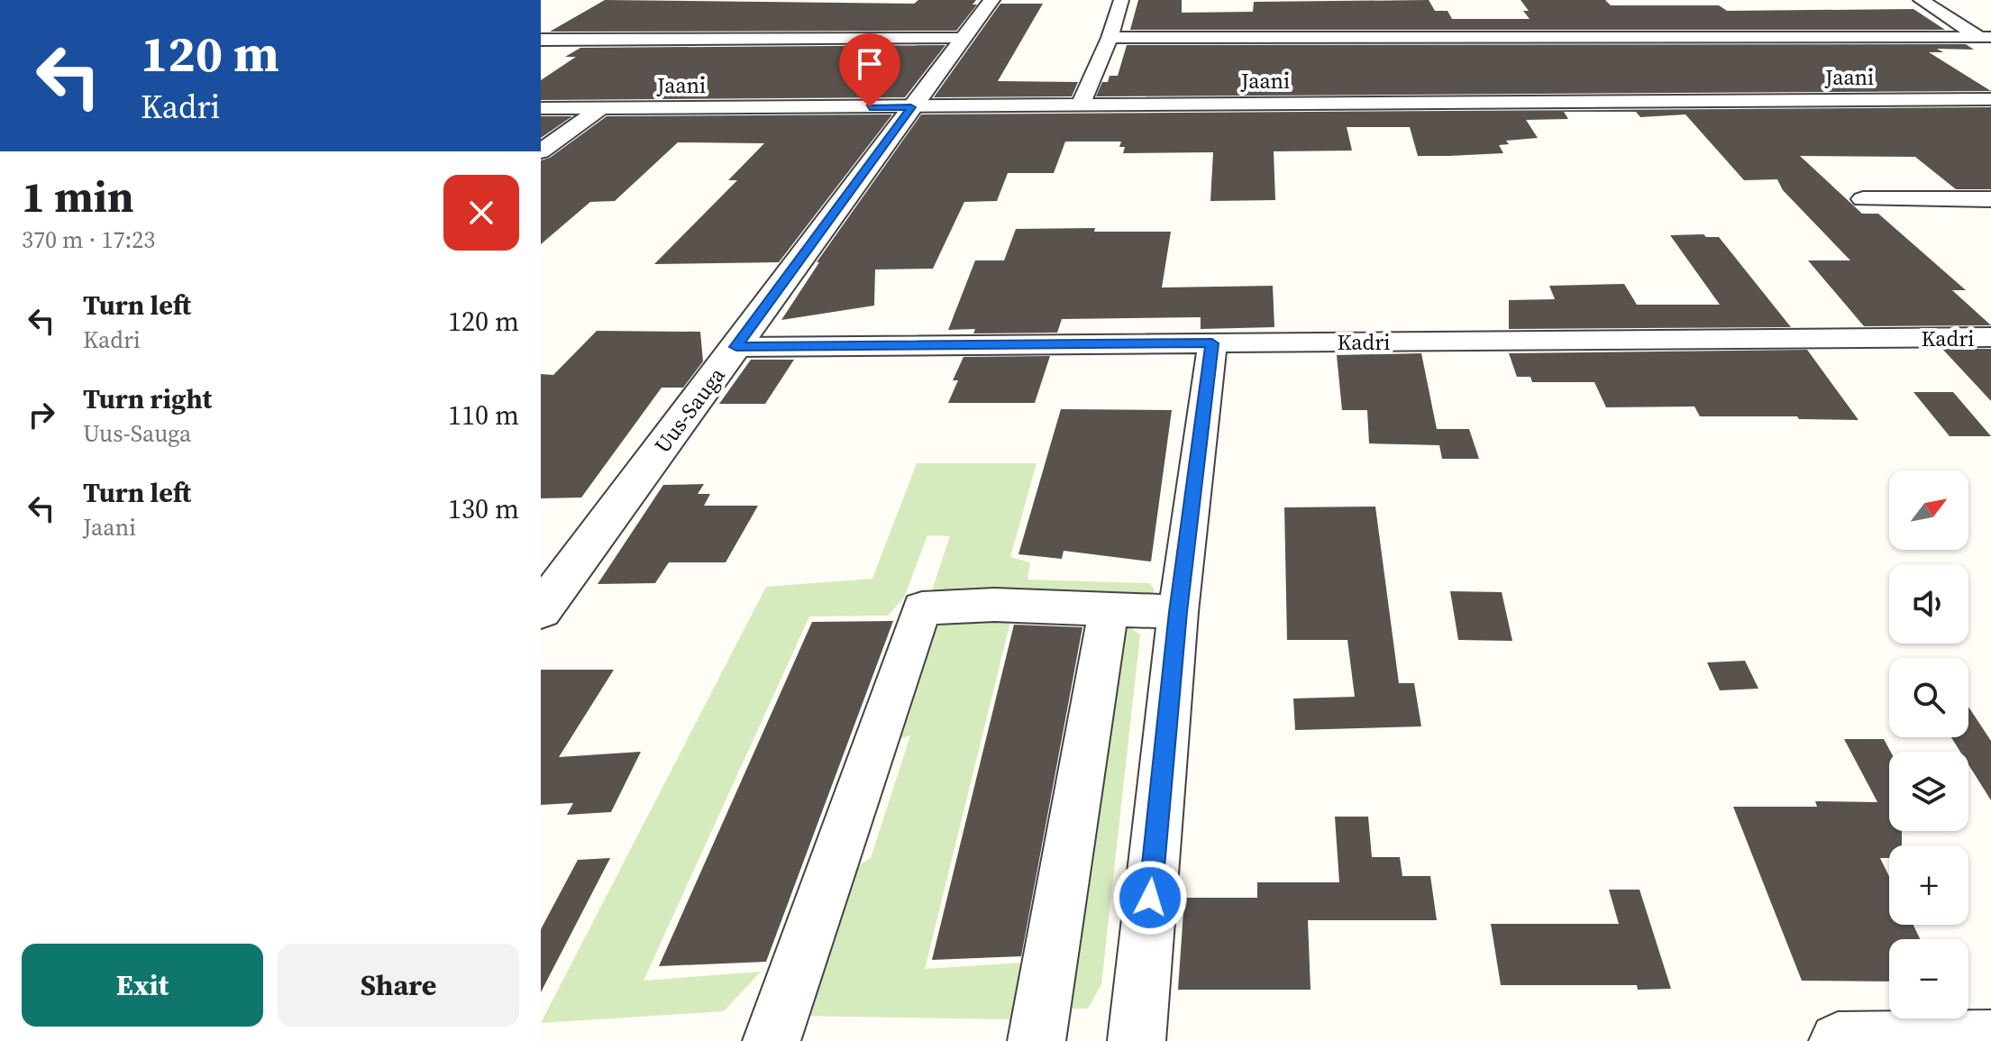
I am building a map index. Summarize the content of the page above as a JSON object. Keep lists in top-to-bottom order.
{
  "streets": {
    "street": ["Jaani", "Kadri", "Uus-Sauga"]
  },
  "crossings": [
    ["Jaani", "Uus-Sauga"],
    ["Kadri", "Uus-Sauga"]
  ],
  "north": "top right",
  "page": {
    "turn": ["120 m", "Kadri"],
    "heading": ["1 min", "370 m · 17:23"],
    "list": [
      {
        "name": "Turn left",
        "note": "Kadri",
        "value": "120 m"
      },
      {
        "name": "Turn right",
        "note": "Uus-Sauga",
        "value": "110 m"
      },
      {
        "name": "Turn left",
        "note": "Jaani",
        "value": "130 m"
      }
    ],
    "map_buttons": ["+", "−"],
    "buttons": ["Exit", "Share"]
  }
}
